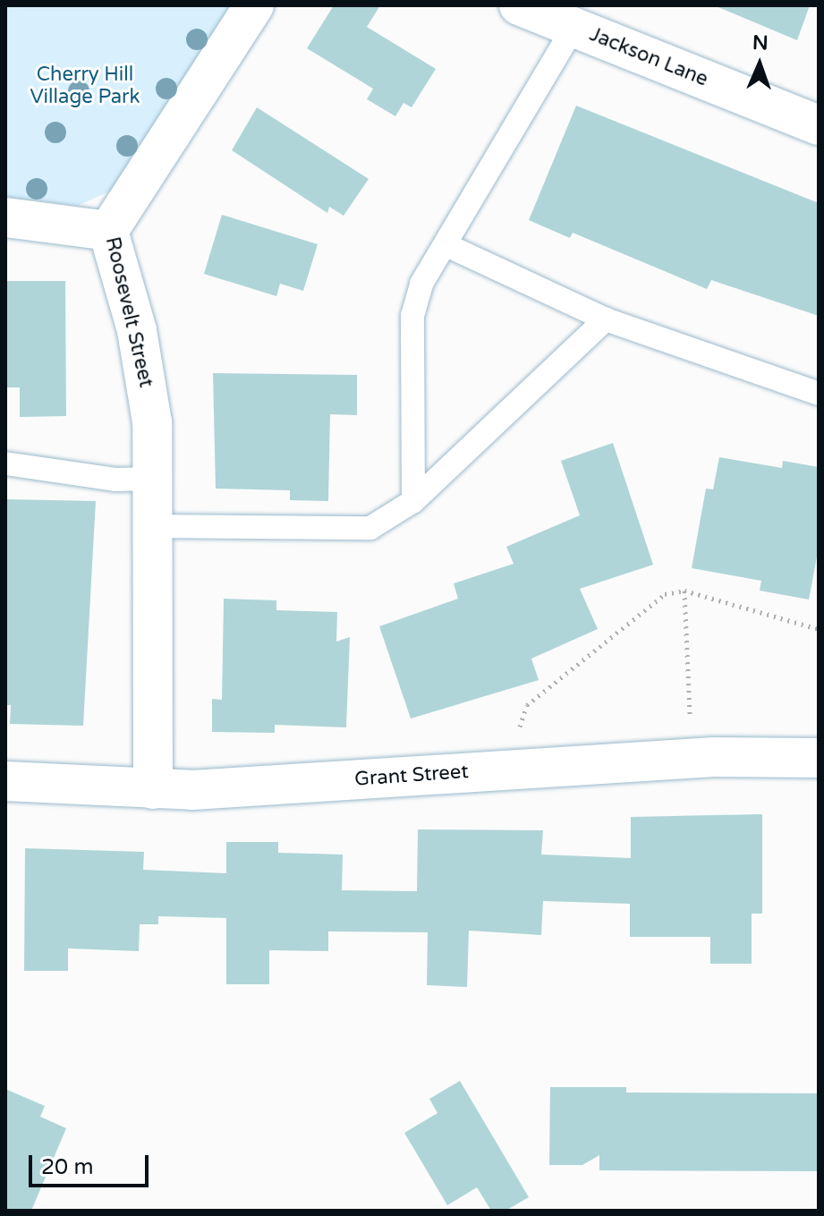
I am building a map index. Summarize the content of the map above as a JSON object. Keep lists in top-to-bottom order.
{
  "streets": {
    "street": ["Jackson Lane", "Roosevelt Street", "Grant Street"]
  },
  "crossings": [
    ["Roosevelt Street", "Grant Street"]
  ],
  "parks": ["Cherry Hill Village Park"],
  "scale_bar": "20 m",
  "north": "top"
}
